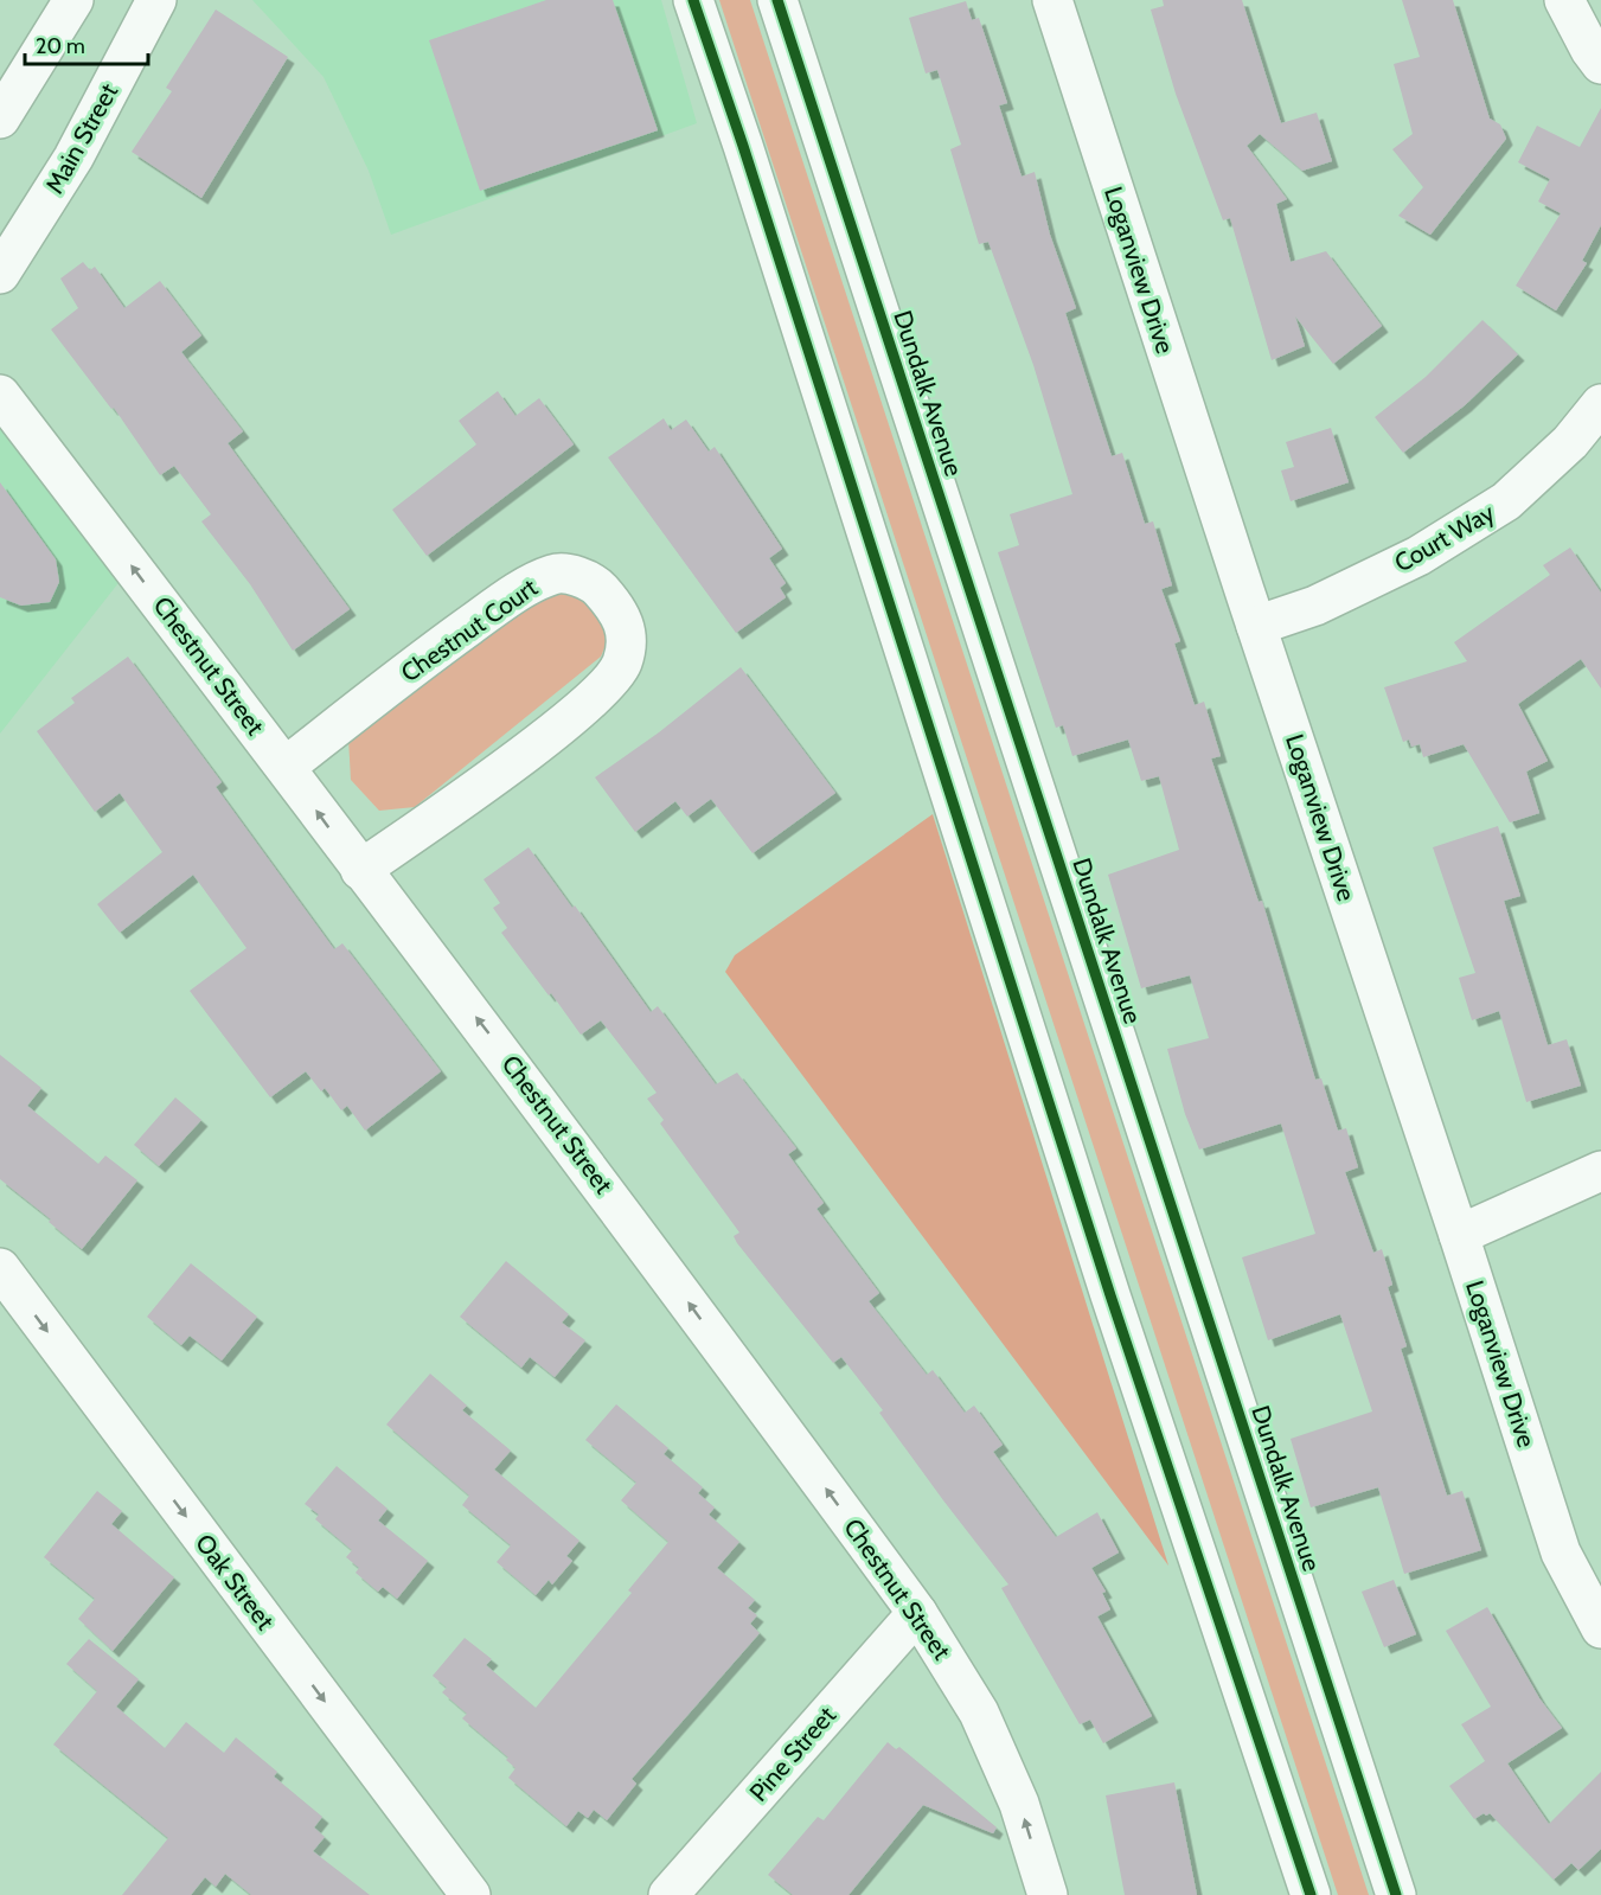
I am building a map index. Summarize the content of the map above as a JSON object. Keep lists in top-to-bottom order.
{
  "streets": {
    "street": [
      "Main Street",
      "Loganview Drive",
      "Dundalk Avenue",
      "Court Way",
      "Chestnut Court",
      "Chestnut Street",
      "Oak Street",
      "Pine Street"
    ]
  },
  "crossings": [
    ["Loganview Drive", "Court Way"],
    ["Chestnut Court", "Chestnut Street"],
    ["Chestnut Street", "Pine Street"]
  ],
  "one_way": ["Oak Street"],
  "scale_bar": "20 m"
}
